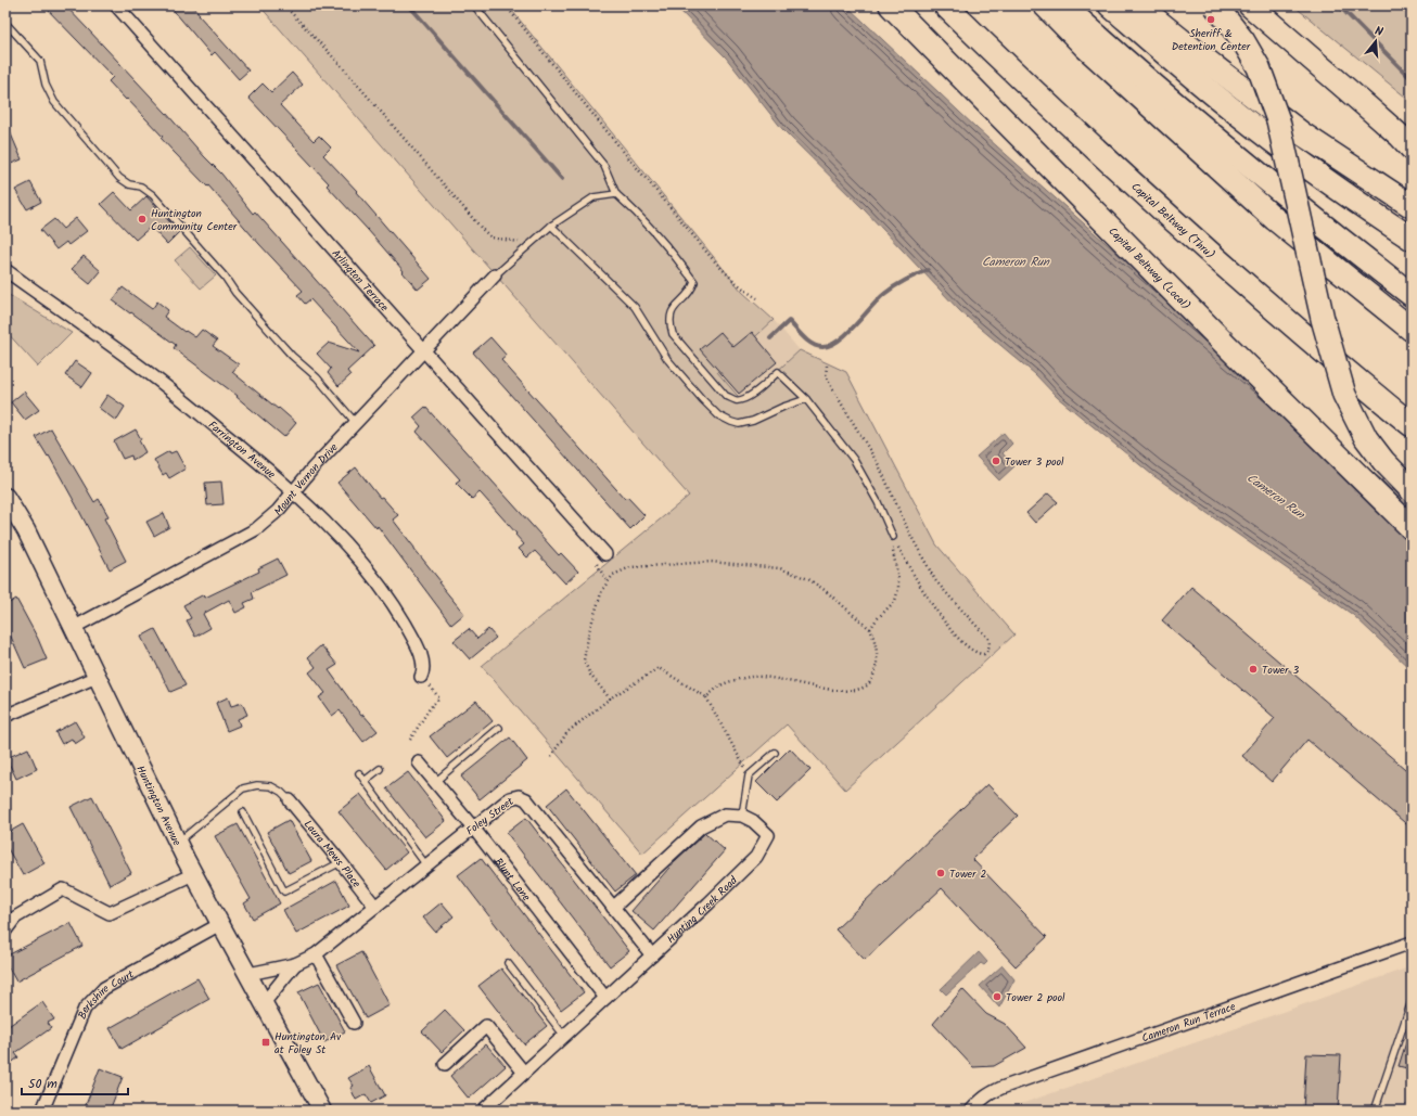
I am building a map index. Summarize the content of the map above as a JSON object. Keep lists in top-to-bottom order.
{
  "streets": {
    "highway": ["Capital Beltway (Thru)", "Capital Beltway (Local)"],
    "main road": ["Huntington Avenue"],
    "street": [
      "Arlington Terrace",
      "Farrington Avenue",
      "Mount Vernon Drive",
      "Foley Street",
      "Laura Mews Place",
      "Blunt Lane",
      "Hunting Creek Road",
      "Berkshire Court",
      "Cameron Run Terrace"
    ]
  },
  "crossings": [
    ["Arlington Terrace", "Mount Vernon Drive"],
    ["Farrington Avenue", "Mount Vernon Drive"],
    ["Mount Vernon Drive", "Huntington Avenue"],
    ["Huntington Avenue", "Foley Street"],
    ["Huntington Avenue", "Berkshire Court"],
    ["Foley Street", "Laura Mews Place"],
    ["Foley Street", "Blunt Lane"],
    ["Foley Street", "Hunting Creek Road"],
    ["Blunt Lane", "Hunting Creek Road"]
  ],
  "water": ["Cameron Run"],
  "places": {
    "other": [
      "Sheriff & Detention Center",
      "Huntington Community Center",
      "Tower 3 pool",
      "Tower 3",
      "Tower 2",
      "Tower 2 pool"
    ],
    "transit": ["Huntington Av at Foley St"]
  },
  "scale_bar": "50 m",
  "north": "top"
}
